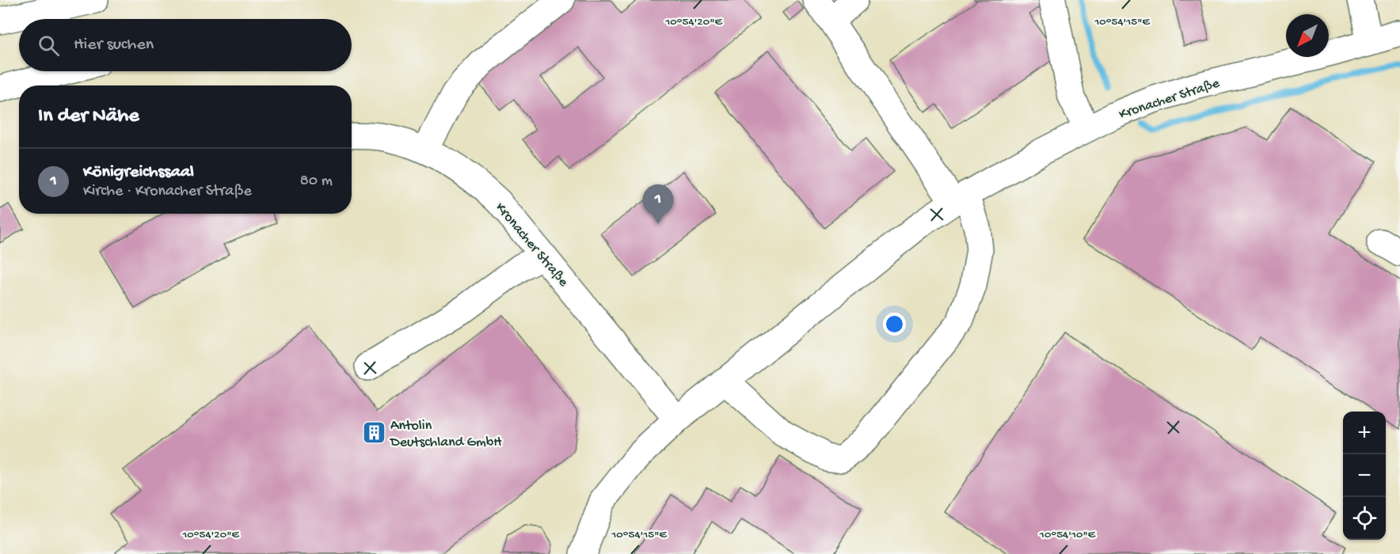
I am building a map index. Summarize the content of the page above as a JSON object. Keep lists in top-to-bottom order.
{
  "streets": {
    "street": ["Kronacher Straße"]
  },
  "places": {
    "building": ["Antolin Deutschland GmbH"]
  },
  "north": "bottom left",
  "page": {
    "search": "Hier suchen",
    "heading": "In der Nähe",
    "list": [
      {
        "mark": "1",
        "name": "Königreichssaal",
        "note": "Kirche · Kronacher Straße",
        "value": "80 m"
      }
    ],
    "pins": "1",
    "map_buttons": ["+", "−"]
  },
  "coordinates": ["10°54'15\"E", "10°54'20\"E", "10°54'10\"E"]
}
